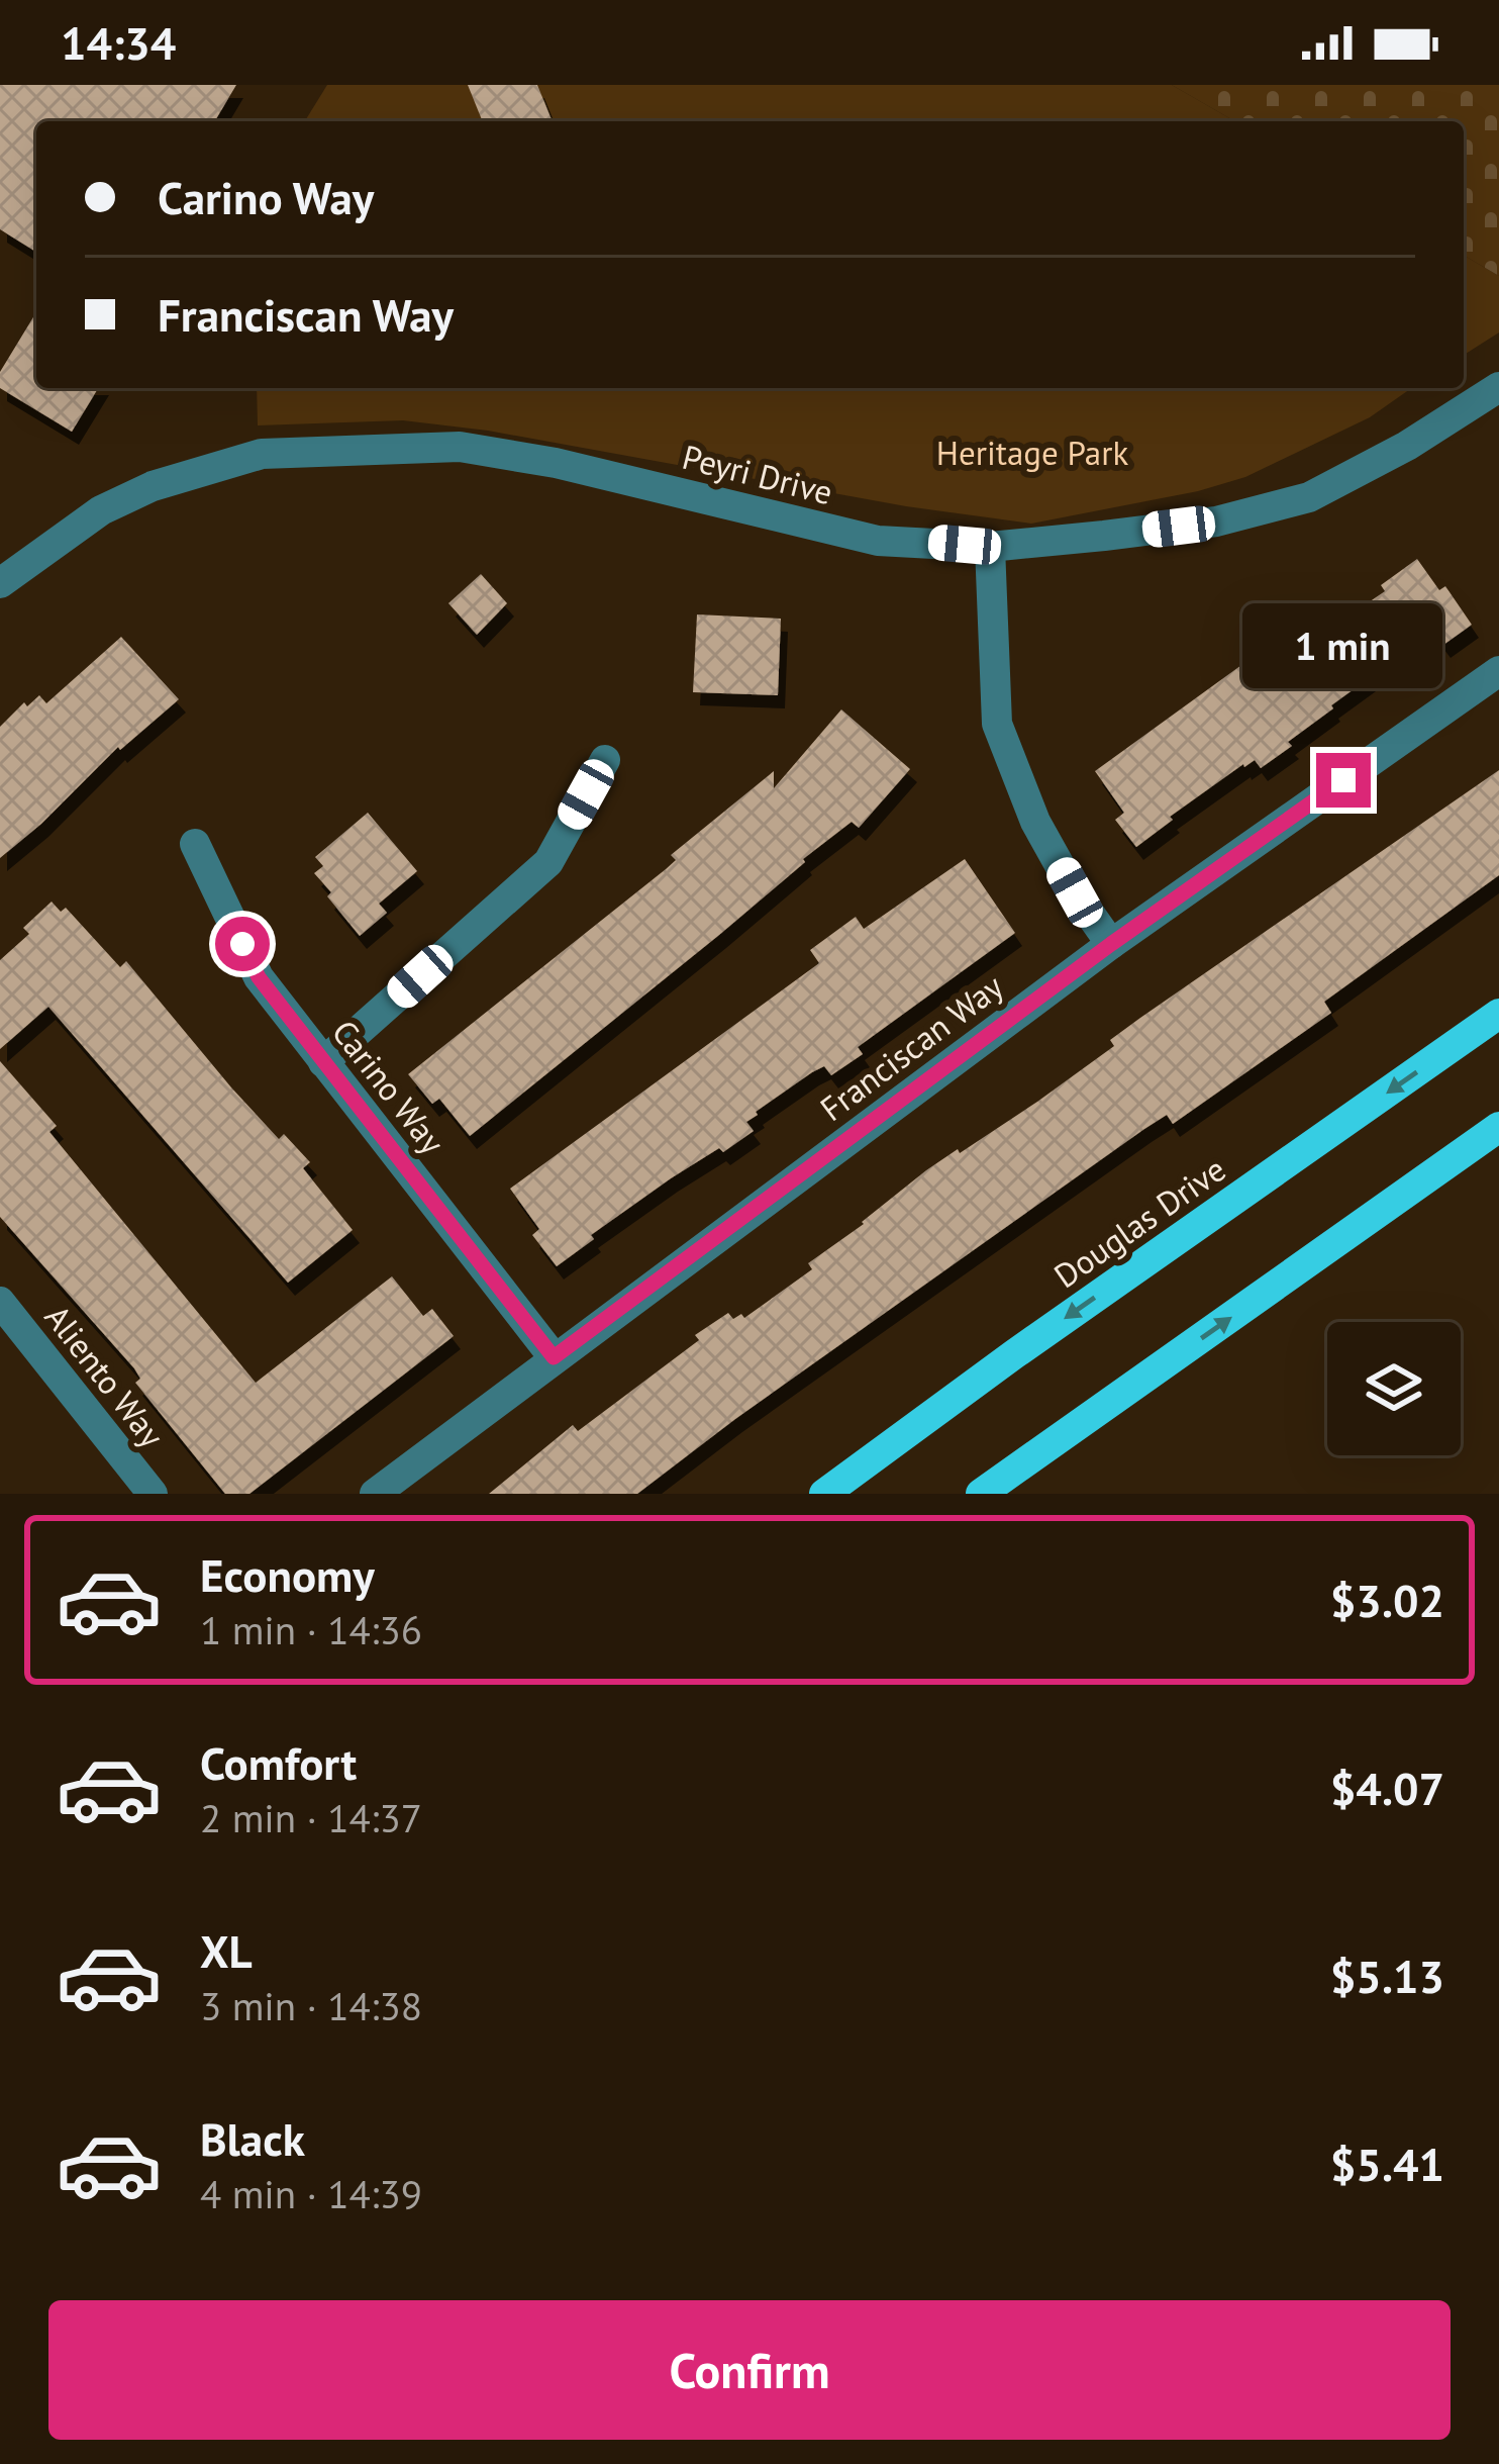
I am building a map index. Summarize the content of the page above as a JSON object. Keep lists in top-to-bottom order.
{
  "streets": {
    "main road": ["Douglas Drive"],
    "street": [
      "Peyri Drive",
      "Franciscan Way",
      "Carino Way",
      "Aliento Way"
    ]
  },
  "crossings": [
    ["Franciscan Way", "Carino Way"]
  ],
  "parks": ["Heritage Park"],
  "page": {
    "status": "14:34",
    "banner": ["Carino Way", "Franciscan Way"],
    "bubble": "1 min",
    "list": [
      {
        "name": "Economy",
        "note": "1 min · 14:36",
        "value": "$3.02"
      },
      {
        "name": "Comfort",
        "note": "2 min · 14:37",
        "value": "$4.07"
      },
      {
        "name": "XL",
        "note": "3 min · 14:38",
        "value": "$5.13"
      },
      {
        "name": "Black",
        "note": "4 min · 14:39",
        "value": "$5.41"
      }
    ],
    "buttons": "Confirm"
  }
}
